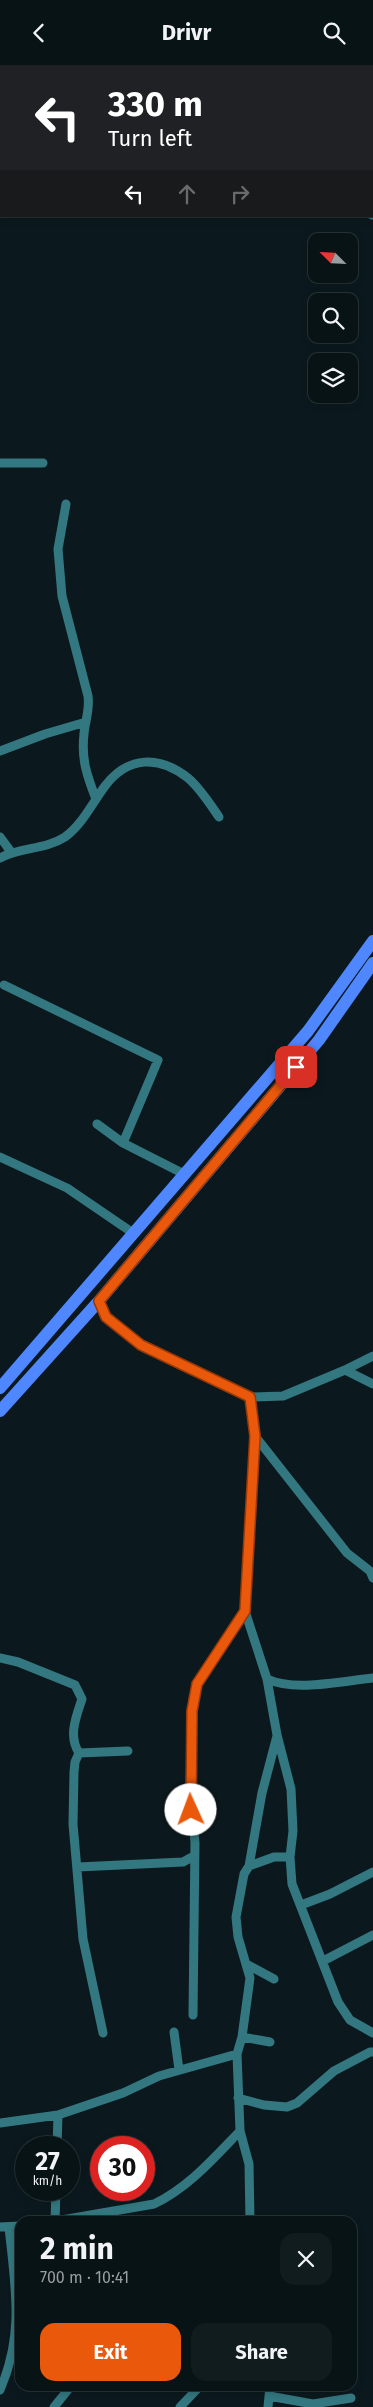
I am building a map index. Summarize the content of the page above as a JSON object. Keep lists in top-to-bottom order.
{
  "north": "top left",
  "page": {
    "header": "Drivr",
    "turn": ["330 m", "Turn left"],
    "speed": "27 km/h",
    "limit": "30",
    "heading": ["2 min", "700 m · 10:41"],
    "buttons": ["Exit", "Share"]
  }
}
